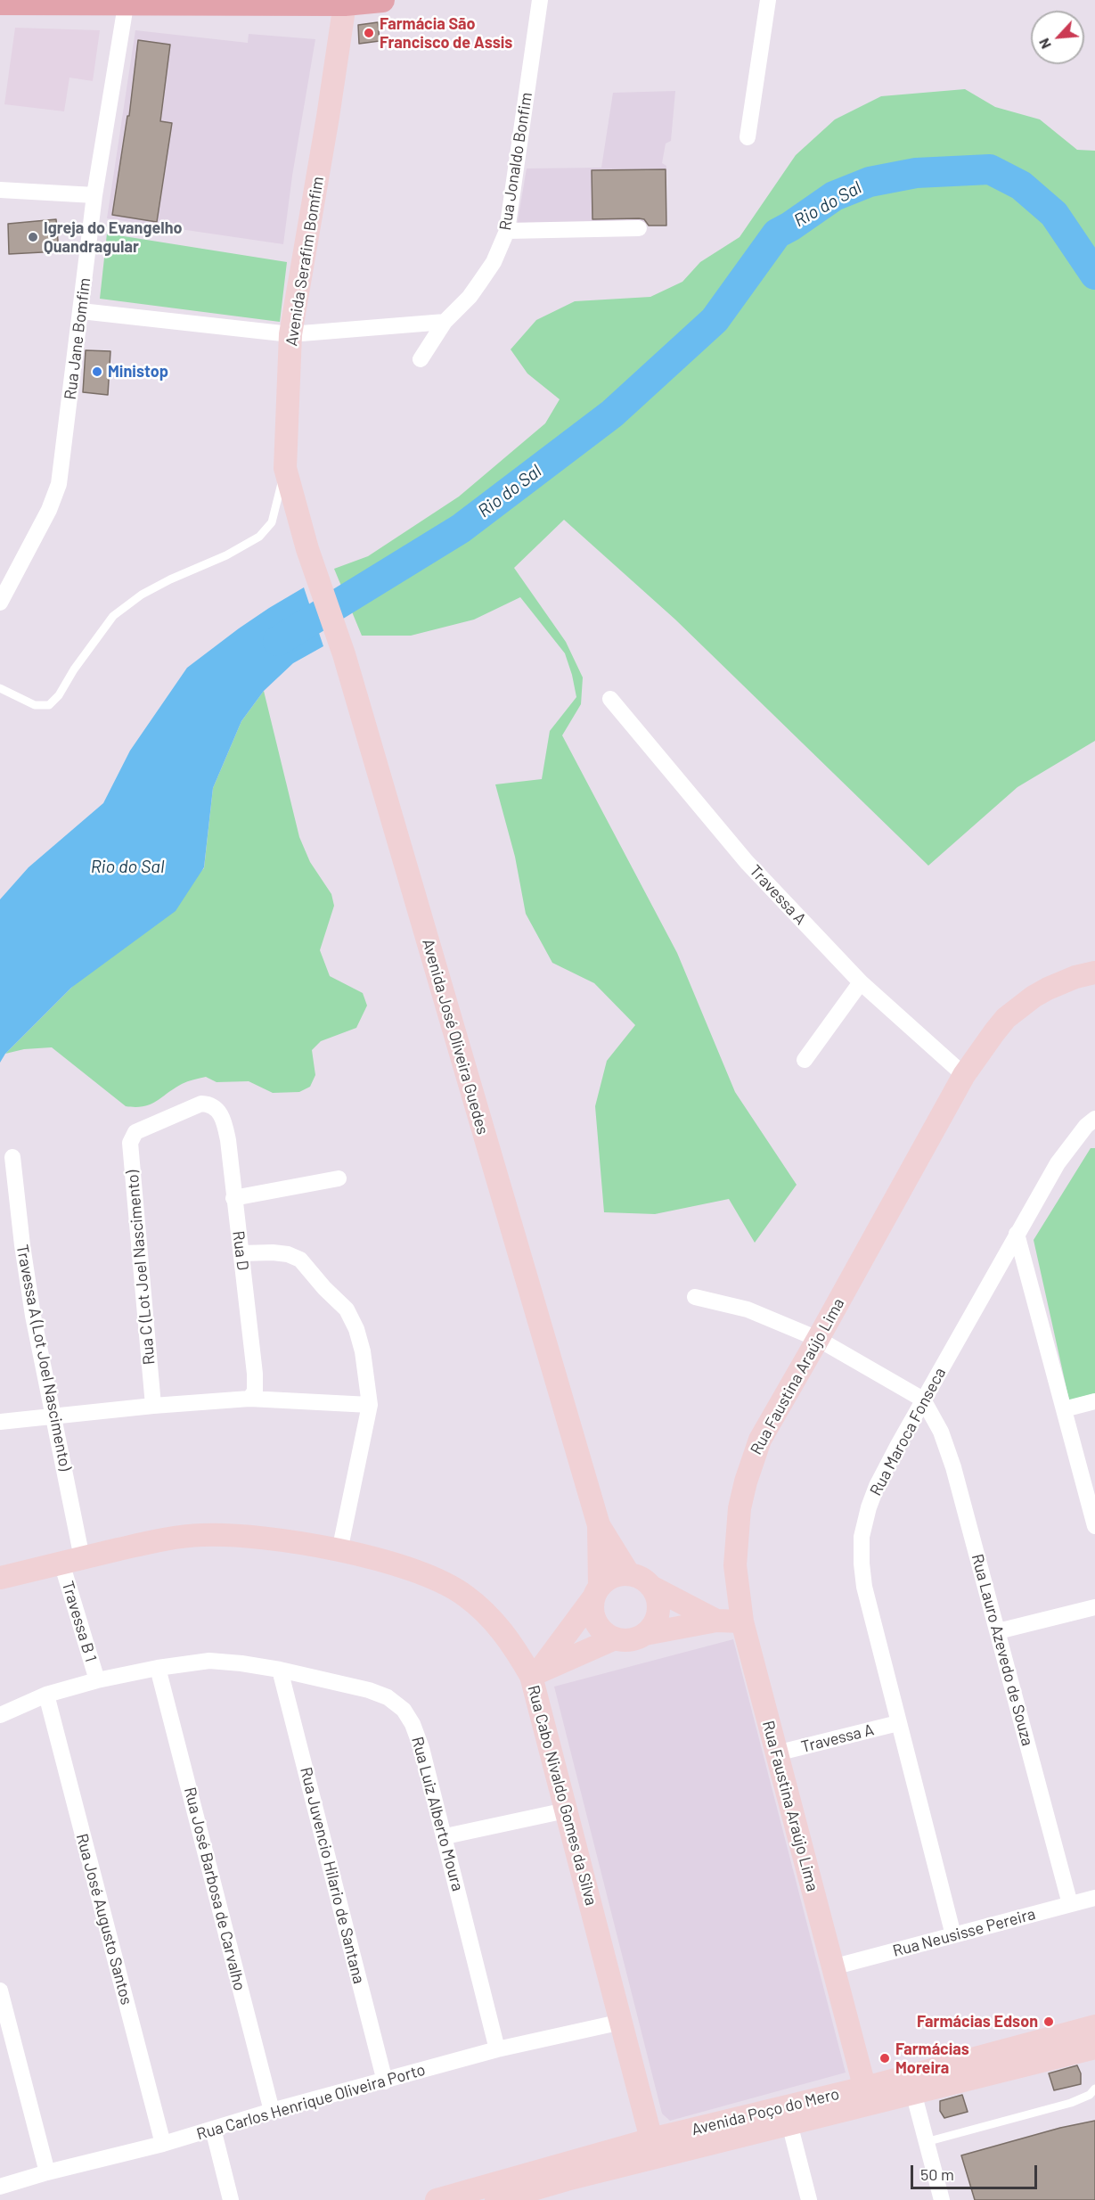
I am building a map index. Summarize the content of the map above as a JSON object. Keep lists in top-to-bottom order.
{
  "streets": {
    "street": [
      "Rua Jonaldo Bonfim",
      "Avenida Serafim Bomfim",
      "Rua Jane Bomfim",
      "Travessa A",
      "Avenida José Oliveira Guedes",
      "Rua D",
      "Rua C (Lot Joel Nascimento)",
      "Travessa A (Lot Joel Nascimento)",
      "Rua Faustina Araújo Lima",
      "Rua Maroca Fonseca",
      "Travessa B 1",
      "Rua Lauro Azevedo de Souza",
      "Rua Cabo Nivaldo Gomes da Silva",
      "Rua Luiz Alberto Moura",
      "Rua Juvencio Hilario de Santana",
      "Rua José Barbosa de Carvalho",
      "Rua José Augusto Santos",
      "Rua Neusisse Pereira",
      "Rua Carlos Henrique Oliveira Porto",
      "Avenida Poço do Mero"
    ]
  },
  "crossings": [
    ["Avenida Serafim Bomfim", "Avenida José Oliveira Guedes"],
    ["Travessa A", "Rua Faustina Araújo Lima"],
    ["Travessa A", "Rua Maroca Fonseca"],
    ["Rua D", "Rua C (Lot Joel Nascimento)"],
    ["Travessa A (Lot Joel Nascimento)", "Travessa B 1"],
    ["Travessa A (Lot Joel Nascimento)", "Rua Cabo Nivaldo Gomes da Silva"],
    ["Rua Faustina Araújo Lima", "Rua Neusisse Pereira"],
    ["Rua Faustina Araújo Lima", "Avenida Poço do Mero"],
    ["Rua Maroca Fonseca", "Rua Lauro Azevedo de Souza"],
    ["Rua Maroca Fonseca", "Rua Neusisse Pereira"],
    ["Travessa B 1", "Rua Cabo Nivaldo Gomes da Silva"],
    ["Travessa B 1", "Rua Luiz Alberto Moura"],
    ["Rua Lauro Azevedo de Souza", "Rua Neusisse Pereira"],
    ["Rua Cabo Nivaldo Gomes da Silva", "Rua Carlos Henrique Oliveira Porto"],
    ["Rua Cabo Nivaldo Gomes da Silva", "Avenida Poço do Mero"],
    ["Rua Luiz Alberto Moura", "Rua Juvencio Hilario de Santana"],
    ["Rua Luiz Alberto Moura", "Rua José Barbosa de Carvalho"],
    ["Rua Luiz Alberto Moura", "Rua José Augusto Santos"],
    ["Rua Luiz Alberto Moura", "Rua Carlos Henrique Oliveira Porto"],
    ["Rua Juvencio Hilario de Santana", "Rua Carlos Henrique Oliveira Porto"],
    ["Rua José Barbosa de Carvalho", "Rua Carlos Henrique Oliveira Porto"],
    ["Rua José Augusto Santos", "Rua Carlos Henrique Oliveira Porto"]
  ],
  "water": ["Rio do Sal"],
  "places": [
    "Farmácia São Francisco de Assis",
    "Igreja do Evangelho Quandragular",
    "Ministop",
    "Farmácias Edson",
    "Farmácias Moreira"
  ],
  "scale_bar": "50 m",
  "north": "bottom left"
}
